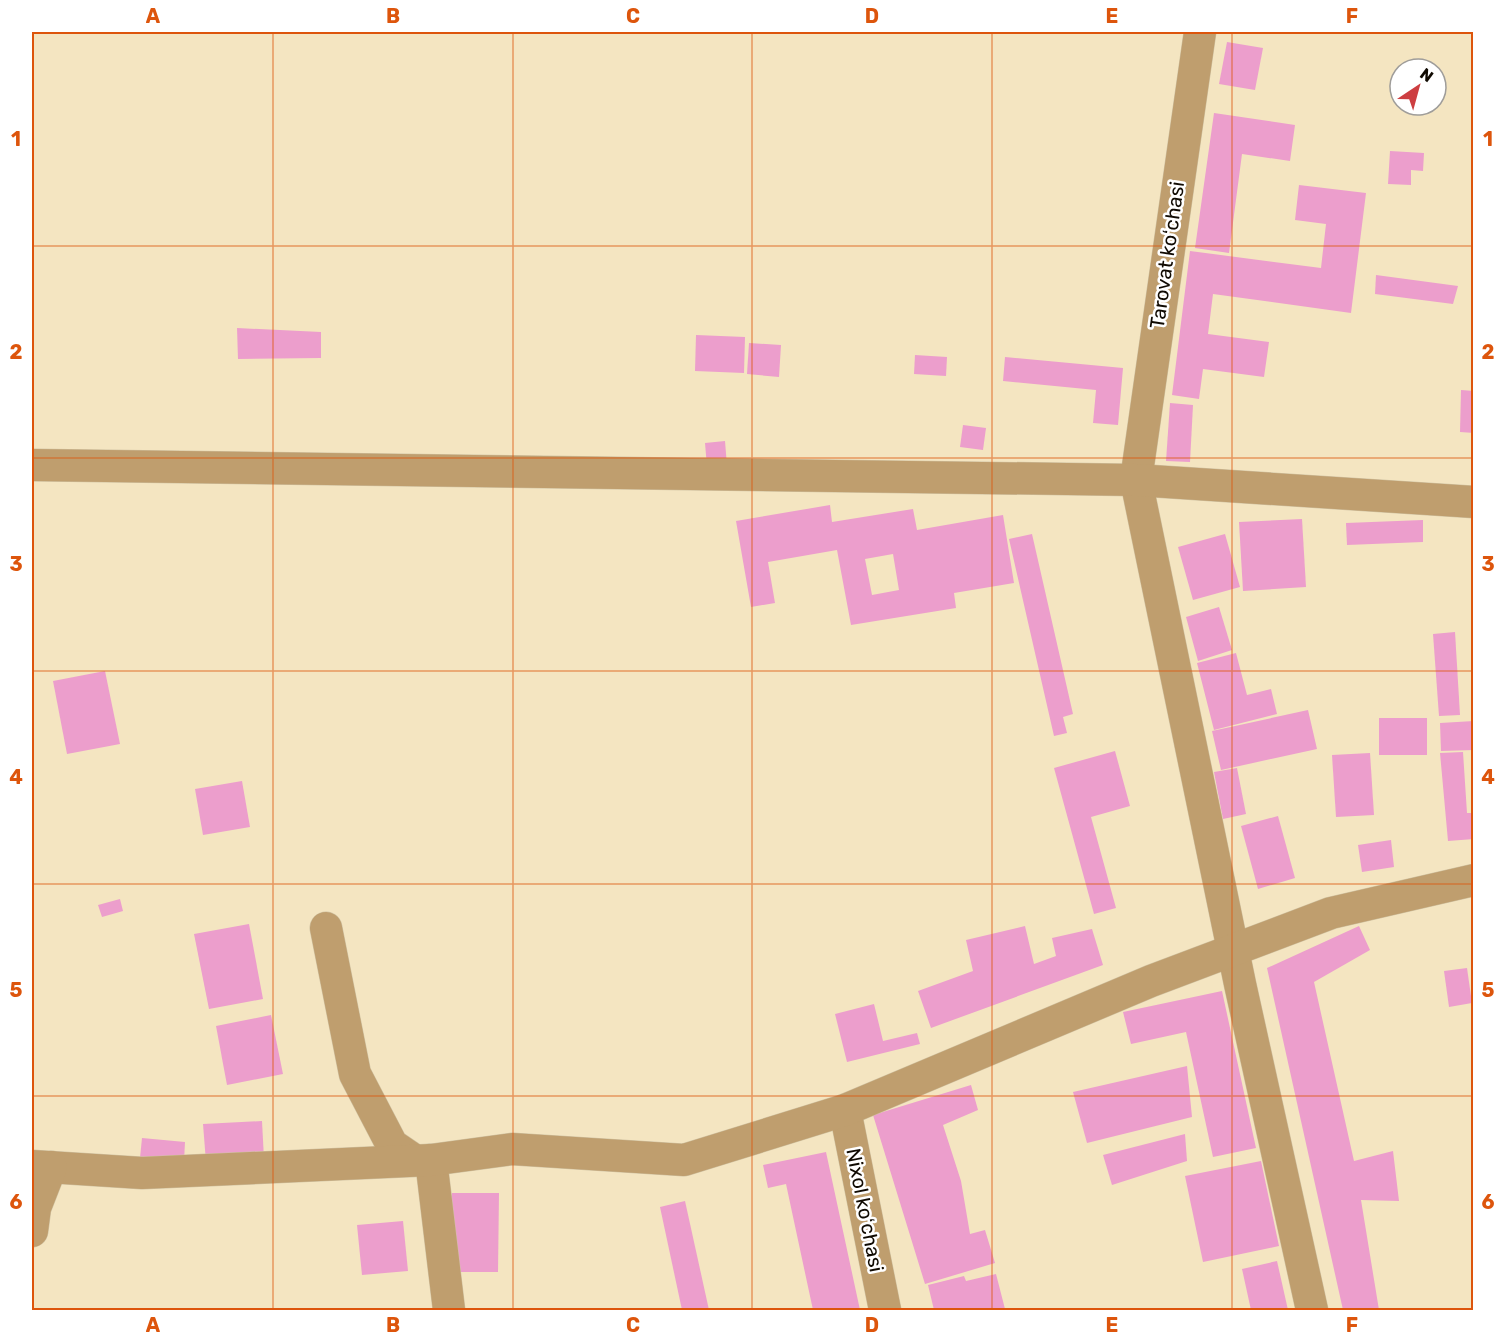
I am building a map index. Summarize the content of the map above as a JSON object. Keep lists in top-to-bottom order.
{
  "streets": {
    "street": ["Tarovat koʻchasi", "Nixol koʻchasi"]
  },
  "north": "top right",
  "grid": {
    "columns": [
      "A",
      "B",
      "C",
      "D",
      "E",
      "F"
    ],
    "rows": [
      "1",
      "2",
      "3",
      "4",
      "5",
      "6"
    ]
  }
}
